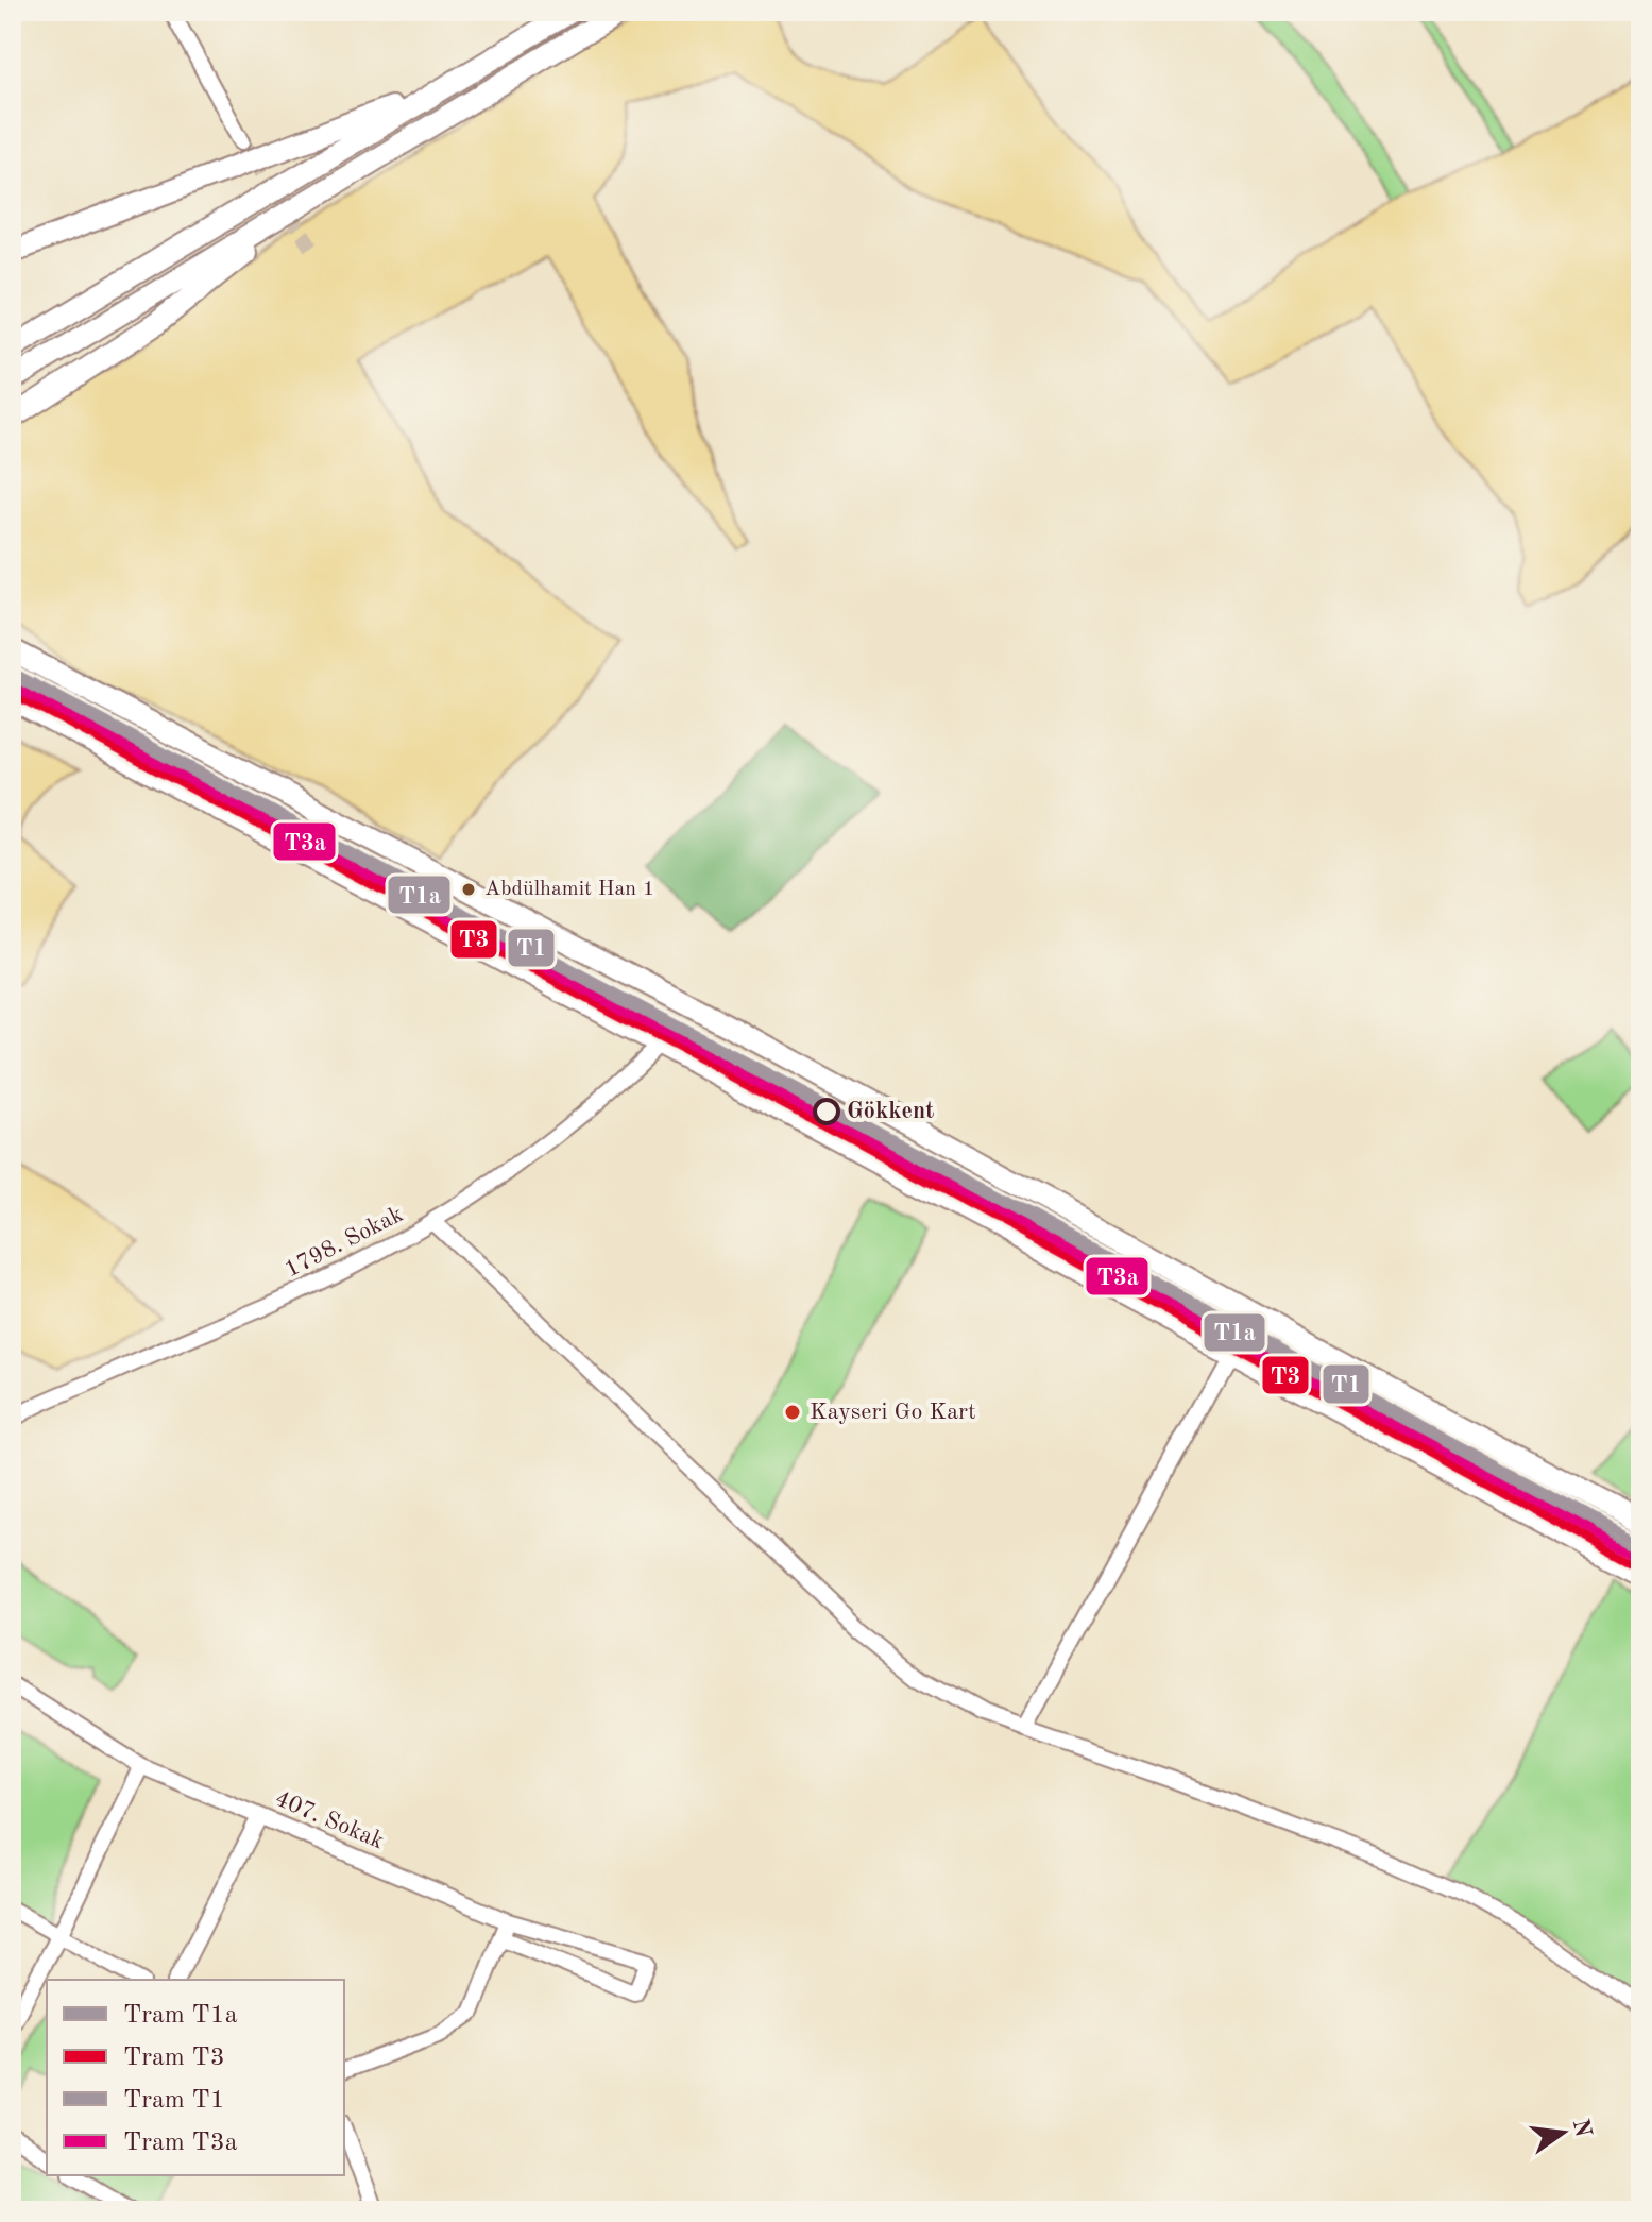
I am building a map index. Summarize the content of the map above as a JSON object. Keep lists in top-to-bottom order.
{
  "streets": {
    "street": ["1798. Sokak", "407. Sokak"]
  },
  "places": ["Abdülhamit Han 1", "Gökkent", "Kayseri Go Kart"],
  "lines": [
    "tram line T1",
    "tram line T1a",
    "tram line T3a",
    "tram line T3"
  ],
  "legend": [
    "Tram T1a",
    "Tram T3",
    "Tram T1",
    "Tram T3a"
  ],
  "north": "right"
}
